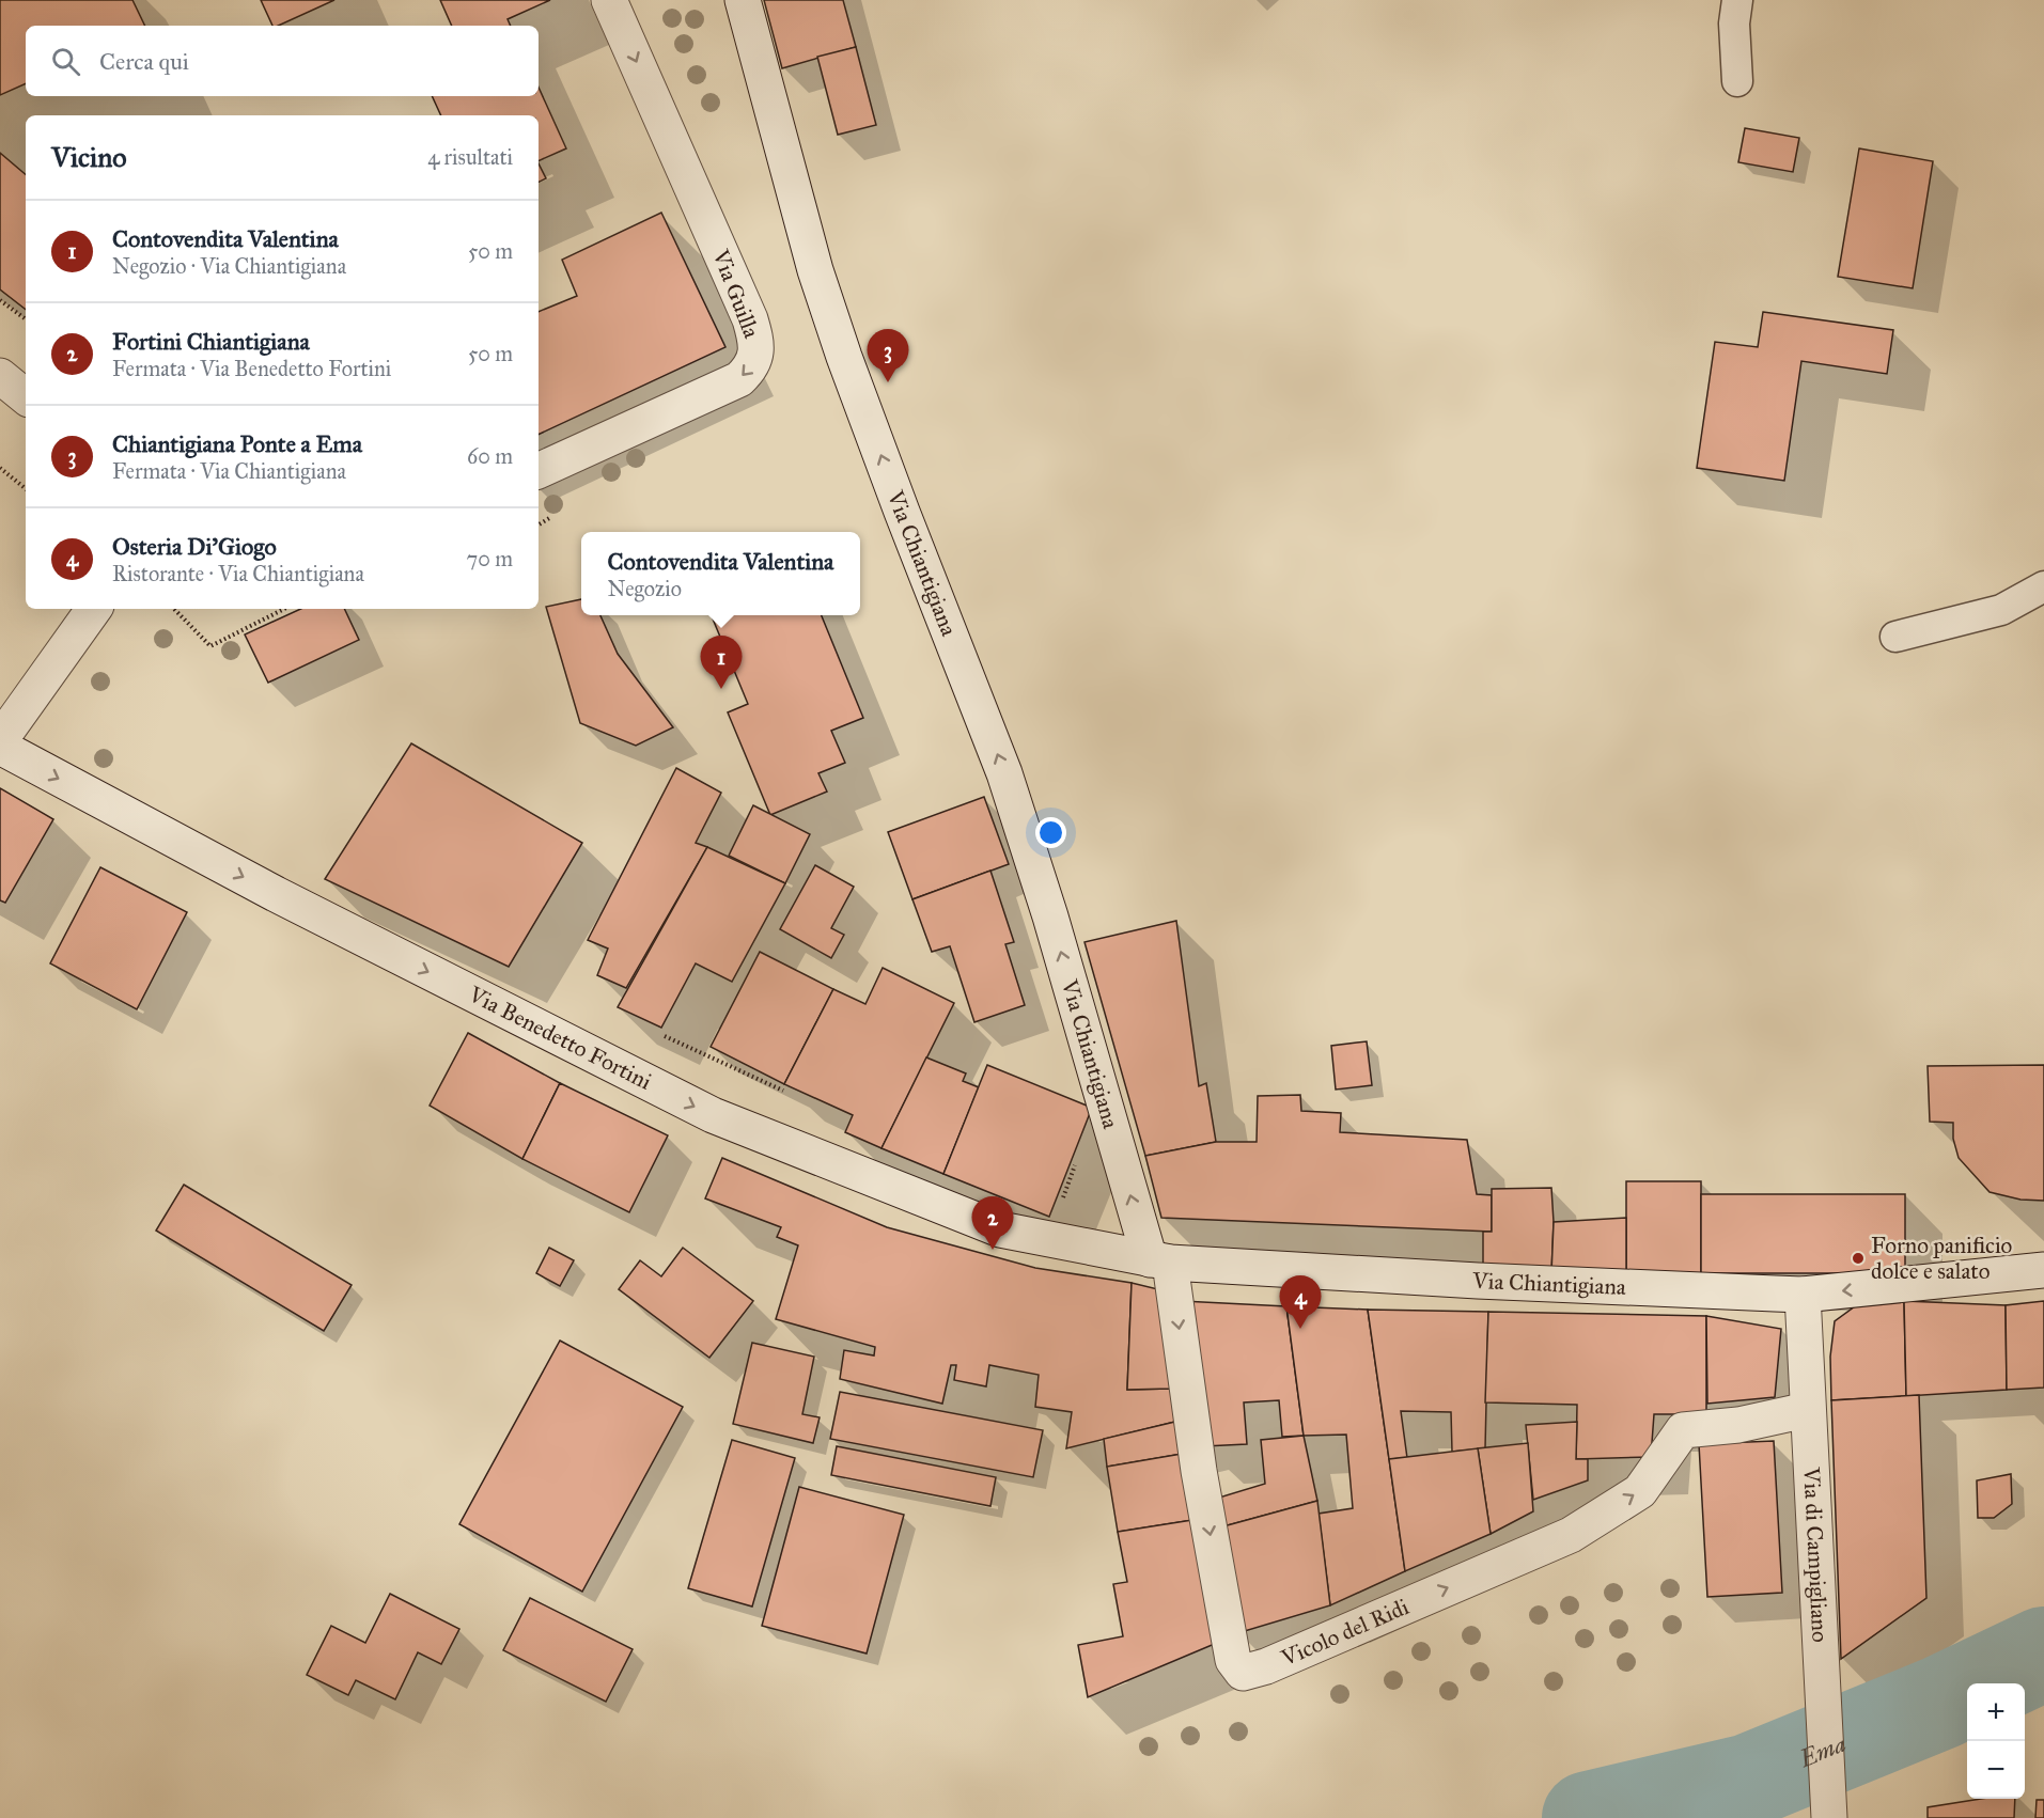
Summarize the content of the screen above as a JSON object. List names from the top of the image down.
{
  "streets": {
    "street": [
      "Via Guilla",
      "Via Chiantigiana",
      "Via Benedetto Fortini",
      "Via di Campigliano",
      "Vicolo del Ridi"
    ]
  },
  "crossings": [
    ["Via Chiantigiana", "Via Benedetto Fortini"],
    ["Via Chiantigiana", "Via di Campigliano"],
    ["Via Chiantigiana", "Vicolo del Ridi"],
    ["Via Benedetto Fortini", "Vicolo del Ridi"],
    ["Via di Campigliano", "Vicolo del Ridi"]
  ],
  "one_way": ["Via Chiantigiana", "Via Benedetto Fortini"],
  "water": ["Ema"],
  "places": ["Forno panificio dolce e salato"],
  "page": {
    "search": "Cerca qui",
    "heading": ["Vicino", "4 risultati"],
    "list": [
      {
        "mark": "1",
        "name": "Contovendita Valentina",
        "note": "Negozio · Via Chiantigiana",
        "value": "50 m"
      },
      {
        "mark": "2",
        "name": "Fortini Chiantigiana",
        "note": "Fermata · Via Benedetto Fortini",
        "value": "50 m"
      },
      {
        "mark": "3",
        "name": "Chiantigiana Ponte a Ema",
        "note": "Fermata · Via Chiantigiana",
        "value": "60 m"
      },
      {
        "mark": "4",
        "name": "Osteria Di'Giogo",
        "note": "Ristorante · Via Chiantigiana",
        "value": "70 m"
      }
    ],
    "pins": [
      "3",
      "1",
      "2",
      "4"
    ],
    "popup": ["Contovendita Valentina", "Negozio"],
    "map_buttons": ["+", "−"]
  }
}
